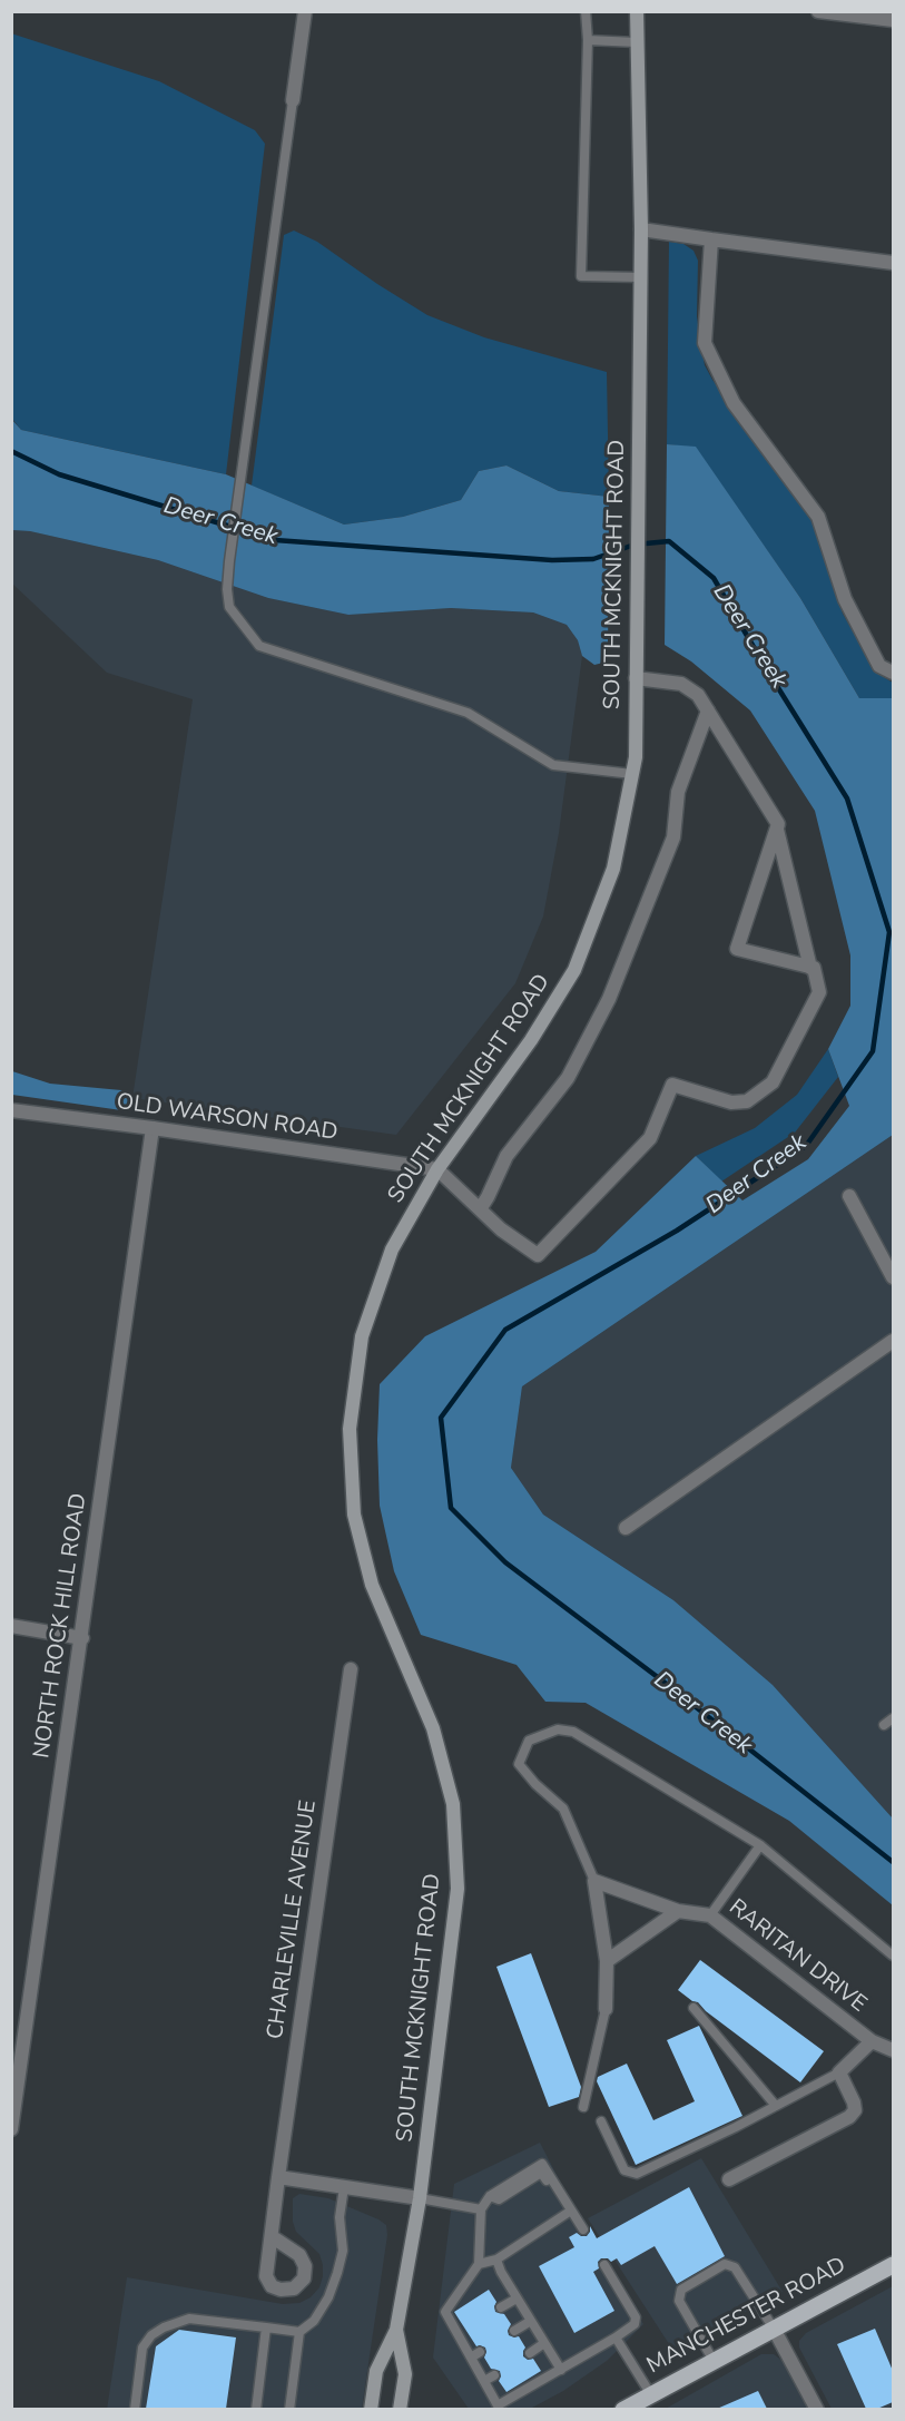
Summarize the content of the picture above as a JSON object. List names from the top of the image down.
{
  "streets": {
    "main road": ["SOUTH MCKNIGHT ROAD", "MANCHESTER ROAD"],
    "street": [
      "OLD WARSON ROAD",
      "NORTH ROCK HILL ROAD",
      "CHARLEVILLE AVENUE",
      "RARITAN DRIVE"
    ]
  },
  "crossings": [
    ["SOUTH MCKNIGHT ROAD", "OLD WARSON ROAD"],
    ["OLD WARSON ROAD", "NORTH ROCK HILL ROAD"]
  ],
  "water": ["Deer Creek"]
}
